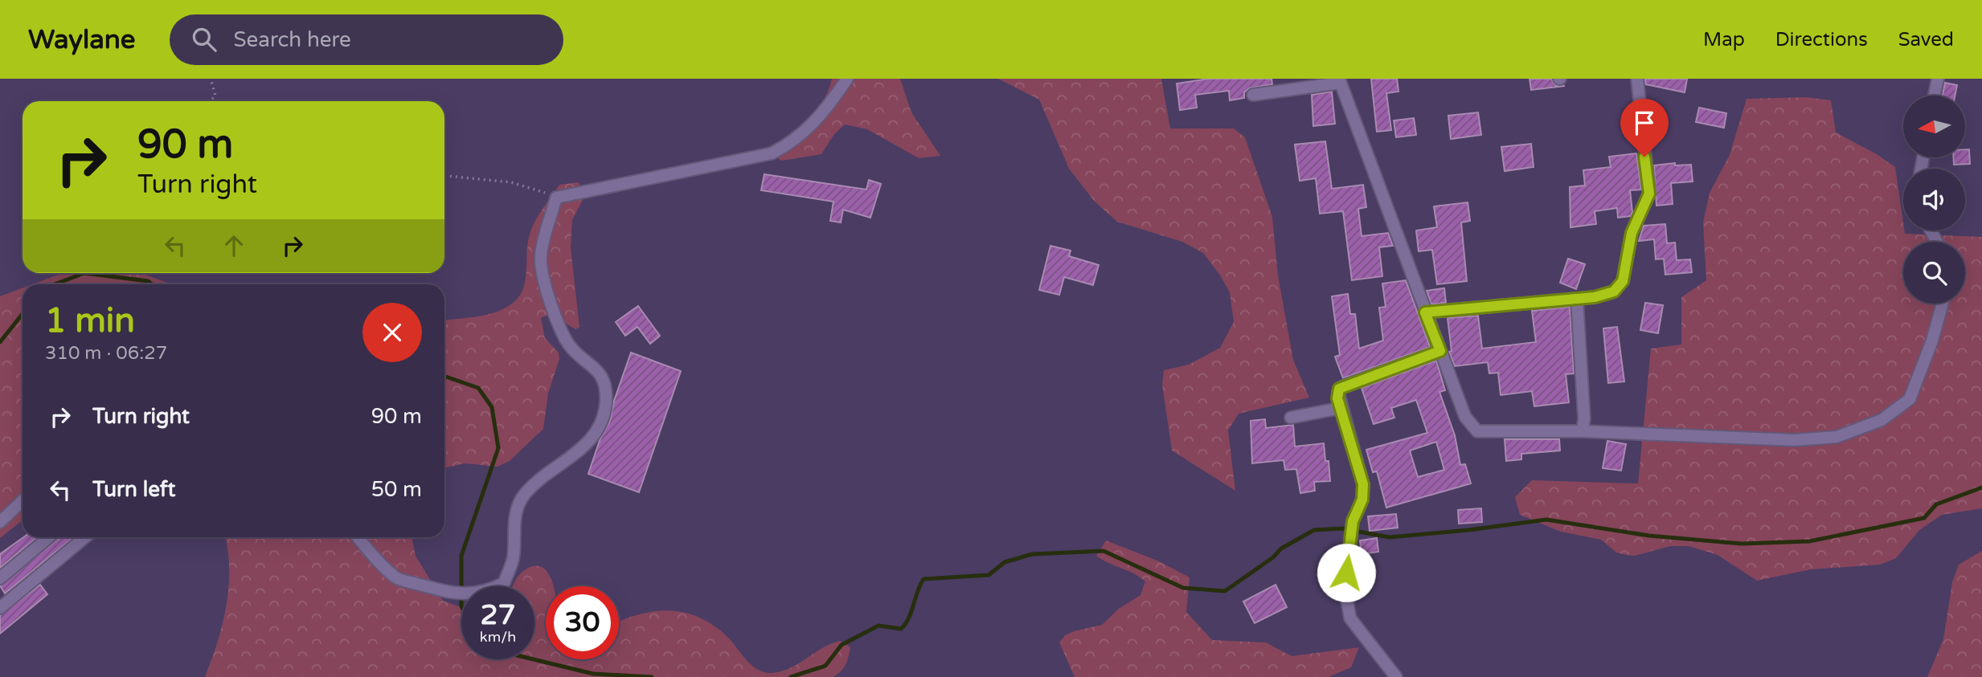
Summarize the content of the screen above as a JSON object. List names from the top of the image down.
{
  "north": "left",
  "page": {
    "header": "Waylane",
    "search": "Search here",
    "nav": ["Map", "Directions", "Saved"],
    "turn": ["90 m", "Turn right"],
    "heading": ["1 min", "310 m · 06:27"],
    "list": [
      {
        "name": "Turn right",
        "value": "90 m"
      },
      {
        "name": "Turn left",
        "value": "50 m"
      }
    ],
    "speed": "27 km/h",
    "limit": "30"
  }
}
